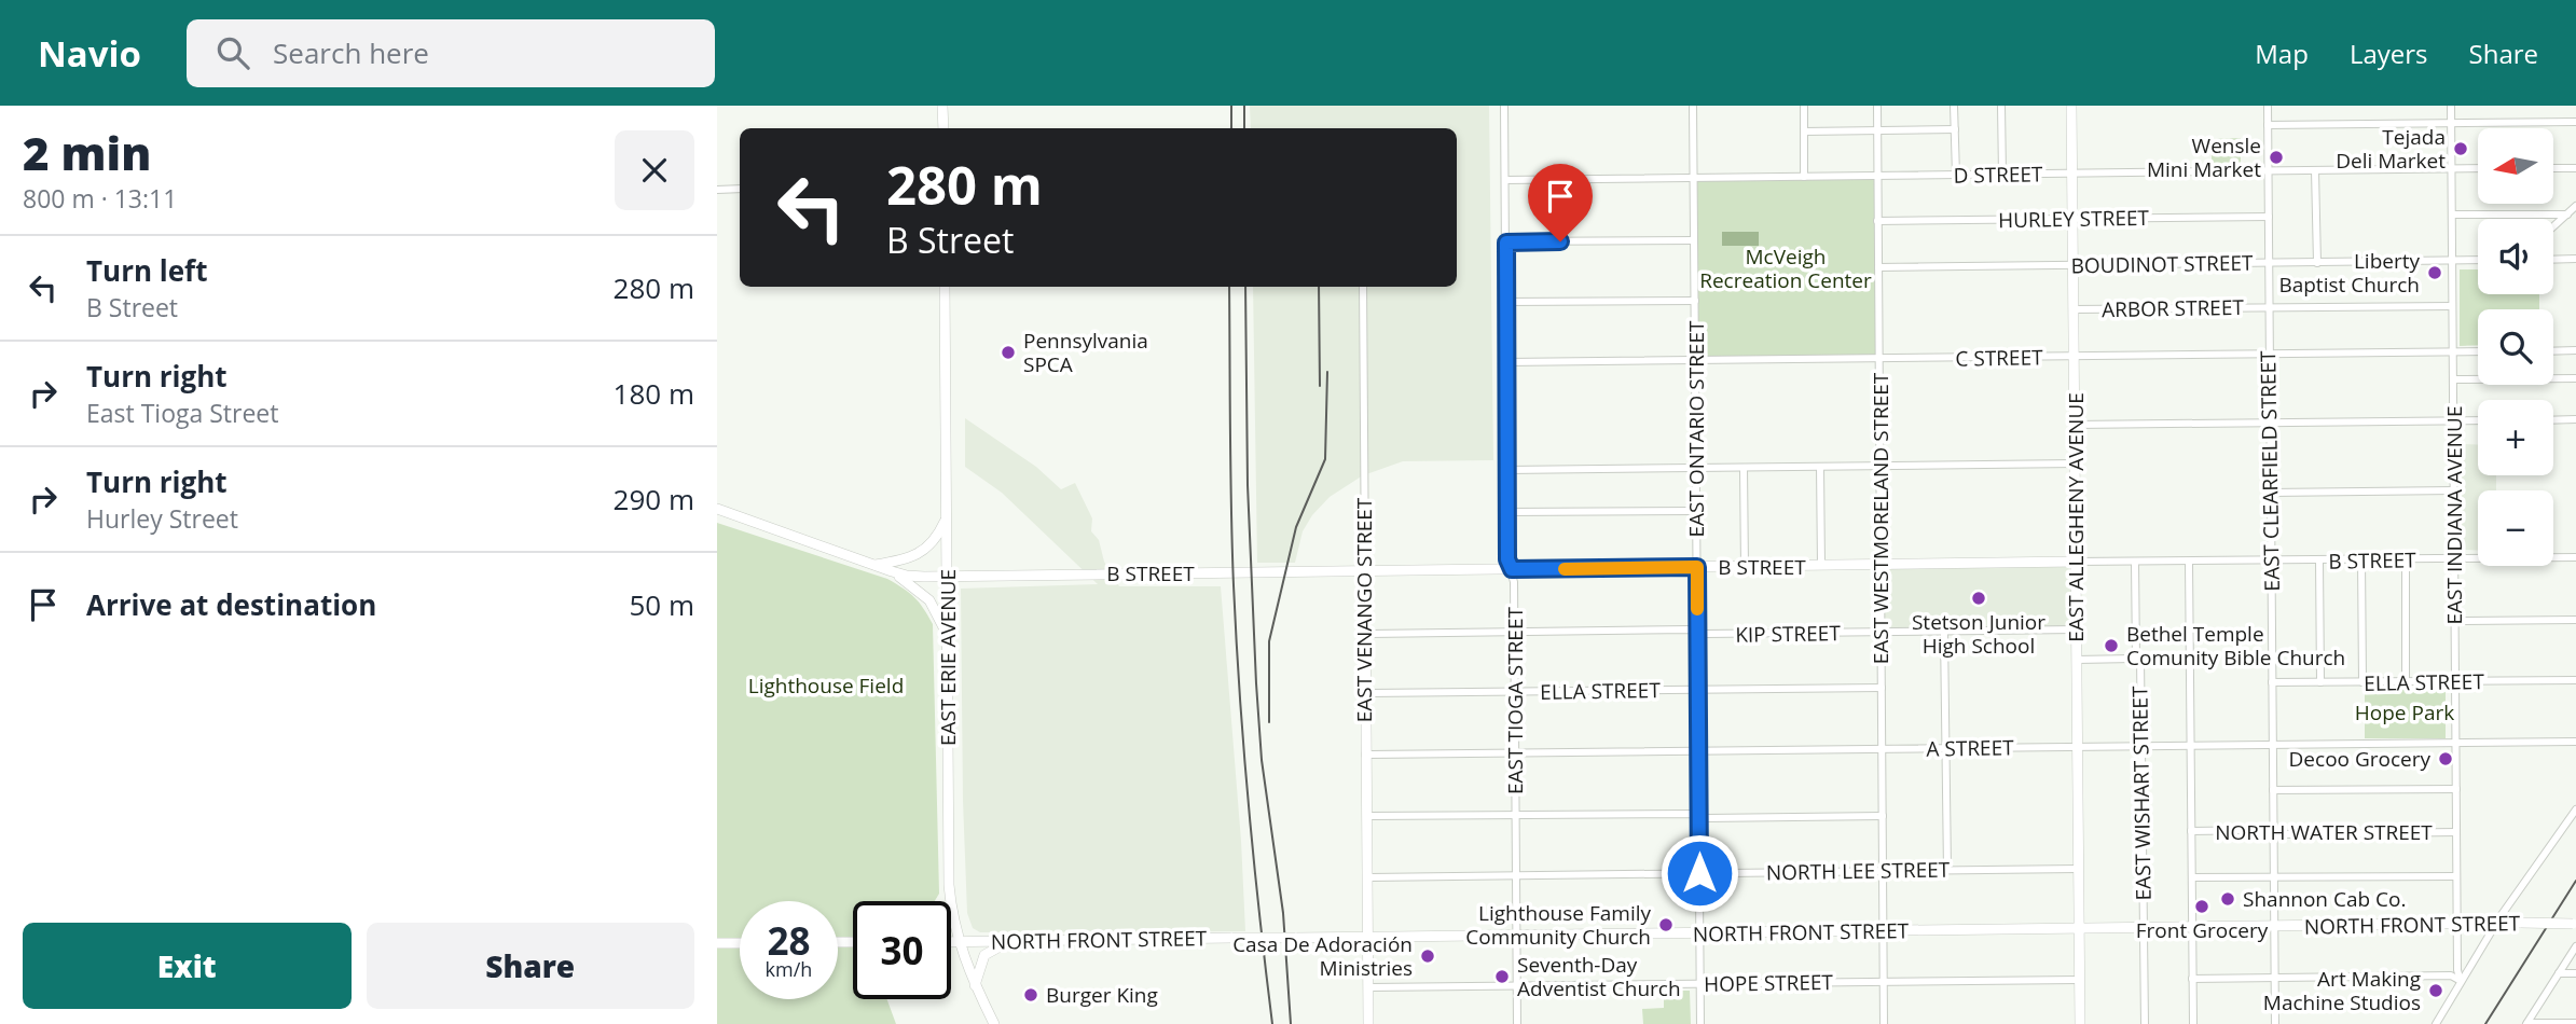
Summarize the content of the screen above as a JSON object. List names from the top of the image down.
{
  "streets": {
    "main road": [
      "EAST ALLEGHENY AVENUE",
      "B STREET",
      "EAST VENANGO STREET",
      "EAST ERIE AVENUE",
      "NORTH FRONT STREET"
    ],
    "street": [
      "D STREET",
      "HURLEY STREET",
      "BOUDINOT STREET",
      "ARBOR STREET",
      "C STREET",
      "EAST ONTARIO STREET",
      "EAST CLEARFIELD STREET",
      "EAST INDIANA AVENUE",
      "EAST WESTMORELAND STREET",
      "KIP STREET",
      "ELLA STREET",
      "EAST TIOGA STREET",
      "A STREET",
      "EAST WISHART STREET",
      "NORTH WATER STREET",
      "NORTH LEE STREET",
      "HOPE STREET"
    ]
  },
  "crossings": [
    ["D STREET", "EAST ONTARIO STREET"],
    ["D STREET", "EAST CLEARFIELD STREET"],
    ["D STREET", "EAST INDIANA AVENUE"],
    ["D STREET", "EAST ALLEGHENY AVENUE"],
    ["D STREET", "EAST WESTMORELAND STREET"],
    ["D STREET", "EAST TIOGA STREET"],
    ["HURLEY STREET", "EAST CLEARFIELD STREET"],
    ["HURLEY STREET", "EAST ALLEGHENY AVENUE"],
    ["HURLEY STREET", "EAST WESTMORELAND STREET"],
    ["BOUDINOT STREET", "EAST CLEARFIELD STREET"],
    ["BOUDINOT STREET", "EAST INDIANA AVENUE"],
    ["BOUDINOT STREET", "EAST ALLEGHENY AVENUE"],
    ["BOUDINOT STREET", "EAST WESTMORELAND STREET"],
    ["ARBOR STREET", "EAST CLEARFIELD STREET"],
    ["ARBOR STREET", "EAST INDIANA AVENUE"],
    ["ARBOR STREET", "EAST ALLEGHENY AVENUE"],
    ["C STREET", "EAST ONTARIO STREET"],
    ["C STREET", "EAST CLEARFIELD STREET"],
    ["C STREET", "EAST INDIANA AVENUE"],
    ["C STREET", "EAST ALLEGHENY AVENUE"],
    ["C STREET", "EAST WESTMORELAND STREET"],
    ["C STREET", "EAST TIOGA STREET"],
    ["EAST ONTARIO STREET", "B STREET"],
    ["EAST ONTARIO STREET", "KIP STREET"],
    ["EAST ONTARIO STREET", "ELLA STREET"],
    ["EAST ONTARIO STREET", "A STREET"],
    ["EAST ONTARIO STREET", "NORTH LEE STREET"],
    ["EAST ONTARIO STREET", "NORTH FRONT STREET"],
    ["EAST ONTARIO STREET", "HOPE STREET"],
    ["EAST CLEARFIELD STREET", "B STREET"],
    ["EAST CLEARFIELD STREET", "ELLA STREET"],
    ["EAST CLEARFIELD STREET", "A STREET"],
    ["EAST CLEARFIELD STREET", "NORTH WATER STREET"],
    ["EAST CLEARFIELD STREET", "NORTH FRONT STREET"],
    ["EAST INDIANA AVENUE", "B STREET"],
    ["EAST INDIANA AVENUE", "ELLA STREET"],
    ["EAST INDIANA AVENUE", "A STREET"],
    ["EAST INDIANA AVENUE", "NORTH WATER STREET"],
    ["EAST INDIANA AVENUE", "NORTH FRONT STREET"],
    ["EAST ALLEGHENY AVENUE", "B STREET"],
    ["EAST ALLEGHENY AVENUE", "KIP STREET"],
    ["EAST ALLEGHENY AVENUE", "A STREET"],
    ["EAST ALLEGHENY AVENUE", "NORTH LEE STREET"],
    ["EAST ALLEGHENY AVENUE", "NORTH FRONT STREET"],
    ["EAST ALLEGHENY AVENUE", "HOPE STREET"],
    ["EAST WESTMORELAND STREET", "B STREET"],
    ["EAST WESTMORELAND STREET", "KIP STREET"],
    ["EAST WESTMORELAND STREET", "ELLA STREET"],
    ["EAST WESTMORELAND STREET", "A STREET"],
    ["EAST WESTMORELAND STREET", "NORTH LEE STREET"],
    ["EAST WESTMORELAND STREET", "NORTH FRONT STREET"],
    ["EAST WESTMORELAND STREET", "HOPE STREET"],
    ["B STREET", "EAST VENANGO STREET"],
    ["B STREET", "EAST ERIE AVENUE"],
    ["B STREET", "EAST TIOGA STREET"],
    ["B STREET", "EAST WISHART STREET"],
    ["EAST VENANGO STREET", "KIP STREET"],
    ["EAST VENANGO STREET", "ELLA STREET"],
    ["EAST VENANGO STREET", "A STREET"],
    ["EAST VENANGO STREET", "NORTH LEE STREET"],
    ["EAST VENANGO STREET", "NORTH FRONT STREET"],
    ["EAST VENANGO STREET", "HOPE STREET"],
    ["KIP STREET", "EAST TIOGA STREET"],
    ["EAST ERIE AVENUE", "NORTH FRONT STREET"],
    ["ELLA STREET", "EAST TIOGA STREET"],
    ["EAST TIOGA STREET", "A STREET"],
    ["EAST TIOGA STREET", "NORTH LEE STREET"],
    ["EAST TIOGA STREET", "NORTH FRONT STREET"],
    ["EAST TIOGA STREET", "HOPE STREET"],
    ["A STREET", "EAST WISHART STREET"],
    ["EAST WISHART STREET", "NORTH FRONT STREET"]
  ],
  "parks": ["McVeigh Recreation Center", "Lighthouse Field", "Hope Park"],
  "places": [
    "Tejada Deli Market",
    "Wensle Mini Market",
    "Liberty Baptist Church",
    "Pennsylvania SPCA",
    "Stetson Junior High School",
    "Bethel Temple Comunity Bible Church",
    "Decoo Grocery",
    "Shannon Cab Co.",
    "Front Grocery",
    "Lighthouse Family Community Church",
    "Casa De Adoración Ministries",
    "Seventh-Day Adventist Church",
    "Art Making Machine Studios",
    "Burger King"
  ],
  "north": "left",
  "page": {
    "header": "Navio",
    "search": "Search here",
    "nav": ["Map", "Layers", "Share"],
    "heading": ["2 min", "800 m · 13:11"],
    "map_buttons": ["+", "−"],
    "turn": ["280 m", "B Street"],
    "list": [
      {
        "name": "Turn left",
        "note": "B Street",
        "value": "280 m"
      },
      {
        "name": "Turn right",
        "note": "East Tioga Street",
        "value": "180 m"
      },
      {
        "name": "Turn right",
        "note": "Hurley Street",
        "value": "290 m"
      },
      {
        "name": "Arrive at destination",
        "value": "50 m"
      }
    ],
    "speed": "28 km/h",
    "limit": "30",
    "buttons": ["Exit", "Share"]
  }
}
